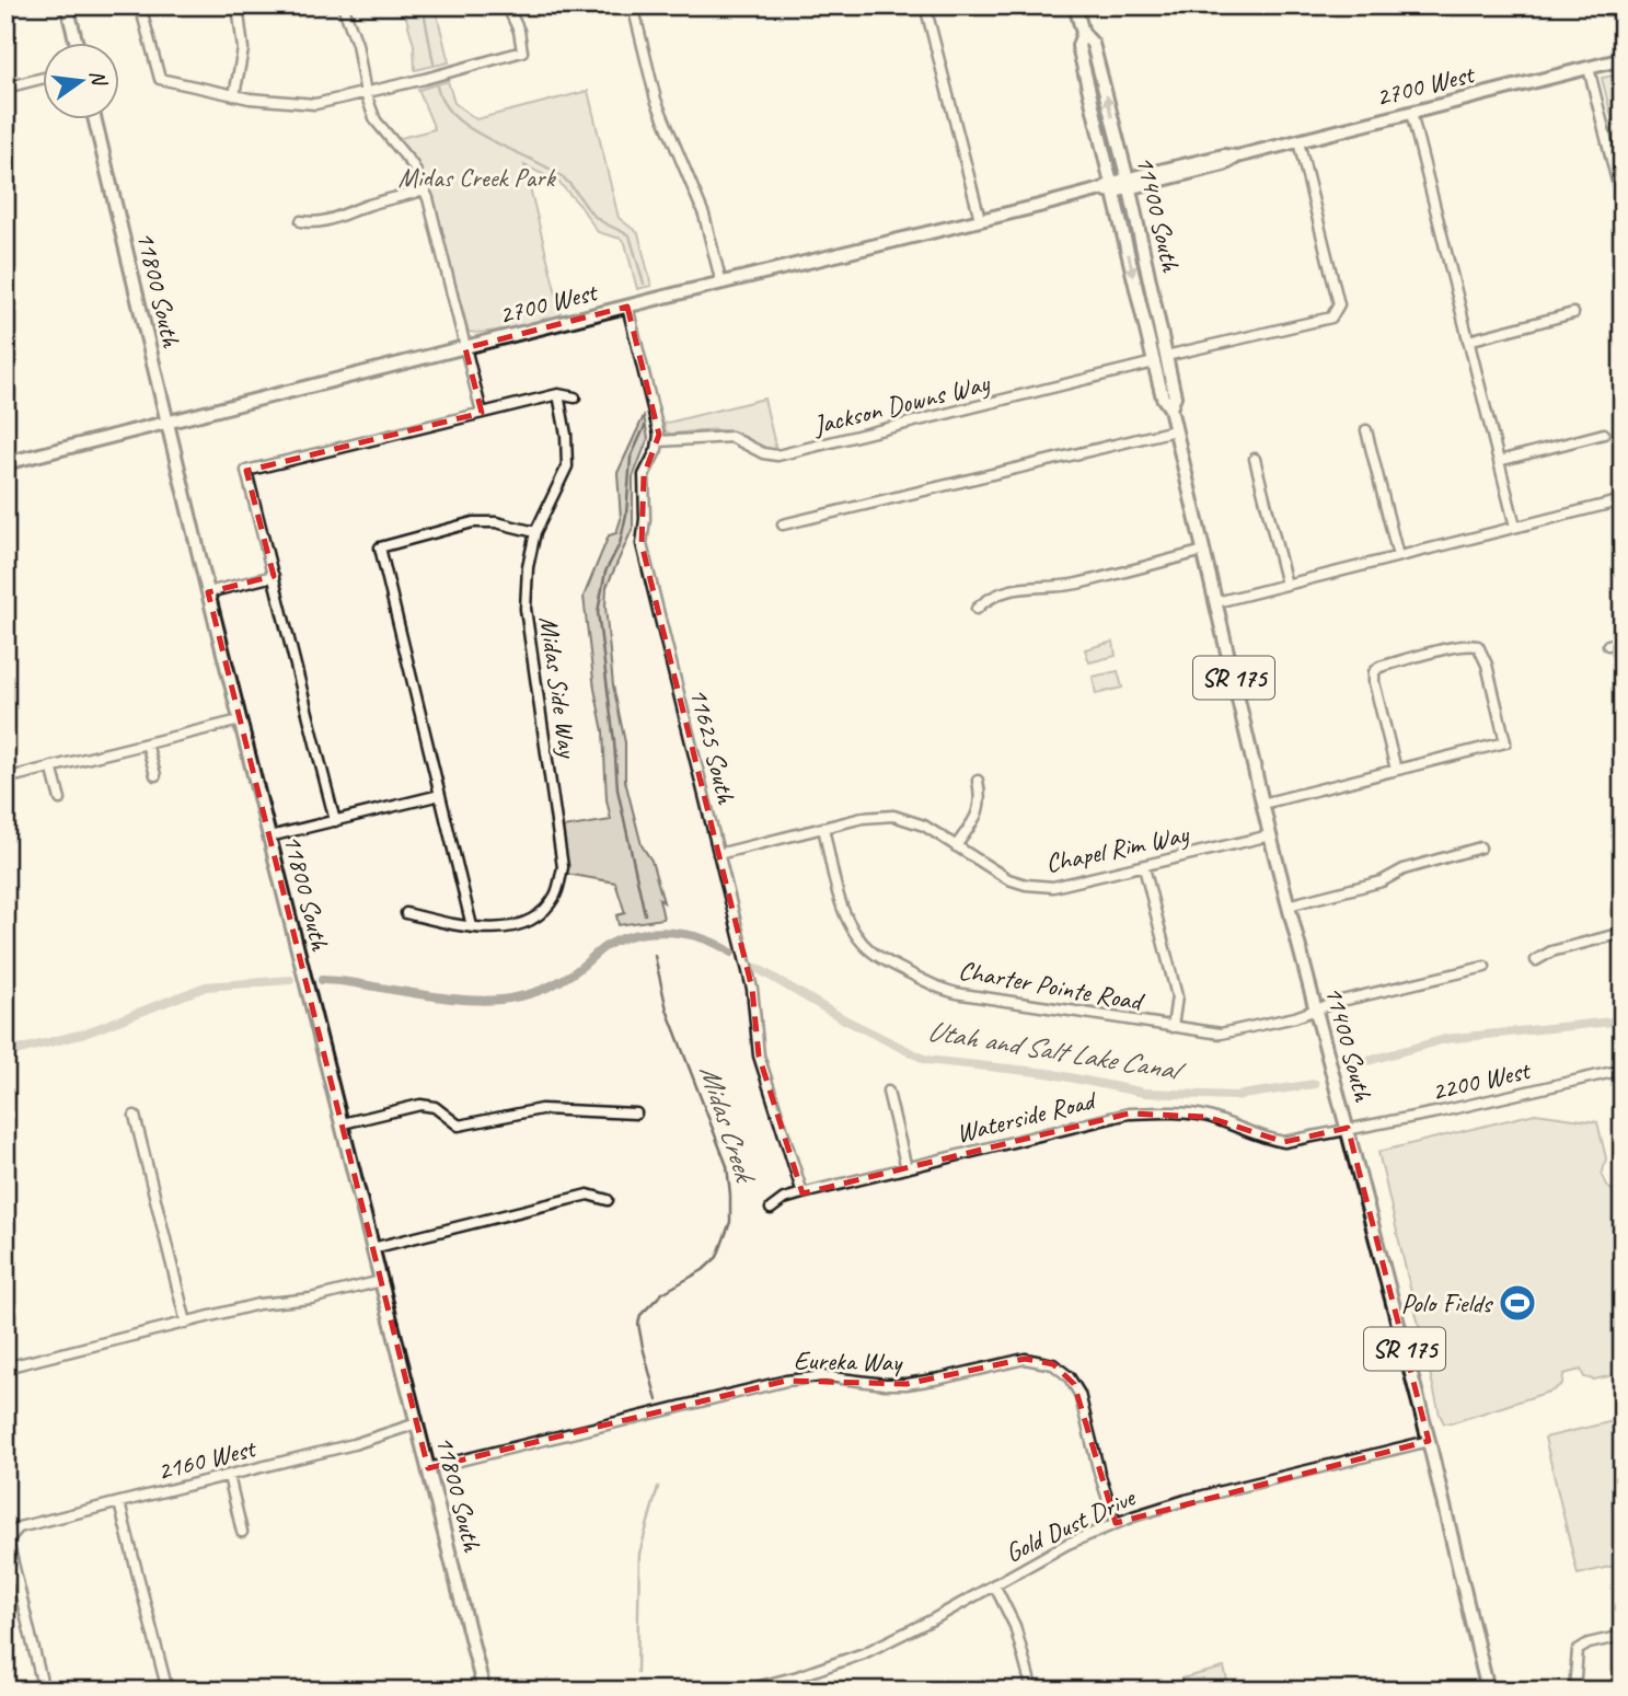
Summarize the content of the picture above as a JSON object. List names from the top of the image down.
{
  "streets": {
    "main road": [
      "2700 West",
      "11400 South",
      "11800 South",
      "SR 175"
    ],
    "street": [
      "Jackson Downs Way",
      "Midas Side Way",
      "11625 South",
      "Chapel Rim Way",
      "Charter Pointe Road",
      "2200 West",
      "Waterside Road",
      "Eureka Way",
      "2160 West",
      "Gold Dust Drive"
    ]
  },
  "crossings": [
    ["2700 West", "11400 South"],
    ["2700 West", "11800 South"],
    ["11400 South", "Jackson Downs Way"],
    ["11400 South", "Chapel Rim Way"],
    ["11400 South", "Charter Pointe Road"],
    ["11400 South", "2200 West"],
    ["11400 South", "Waterside Road"],
    ["11400 South", "Gold Dust Drive"],
    ["11800 South", "Eureka Way"],
    ["11800 South", "2160 West"],
    ["Jackson Downs Way", "11625 South"],
    ["11625 South", "Chapel Rim Way"],
    ["11625 South", "Waterside Road"],
    ["Chapel Rim Way", "Charter Pointe Road"],
    ["2200 West", "Waterside Road"],
    ["Eureka Way", "Gold Dust Drive"]
  ],
  "water": ["Utah and Salt Lake Canal", "Midas Creek"],
  "parks": ["Midas Creek Park"],
  "places": {
    "sports": ["Polo Fields"]
  },
  "north": "right"
}
